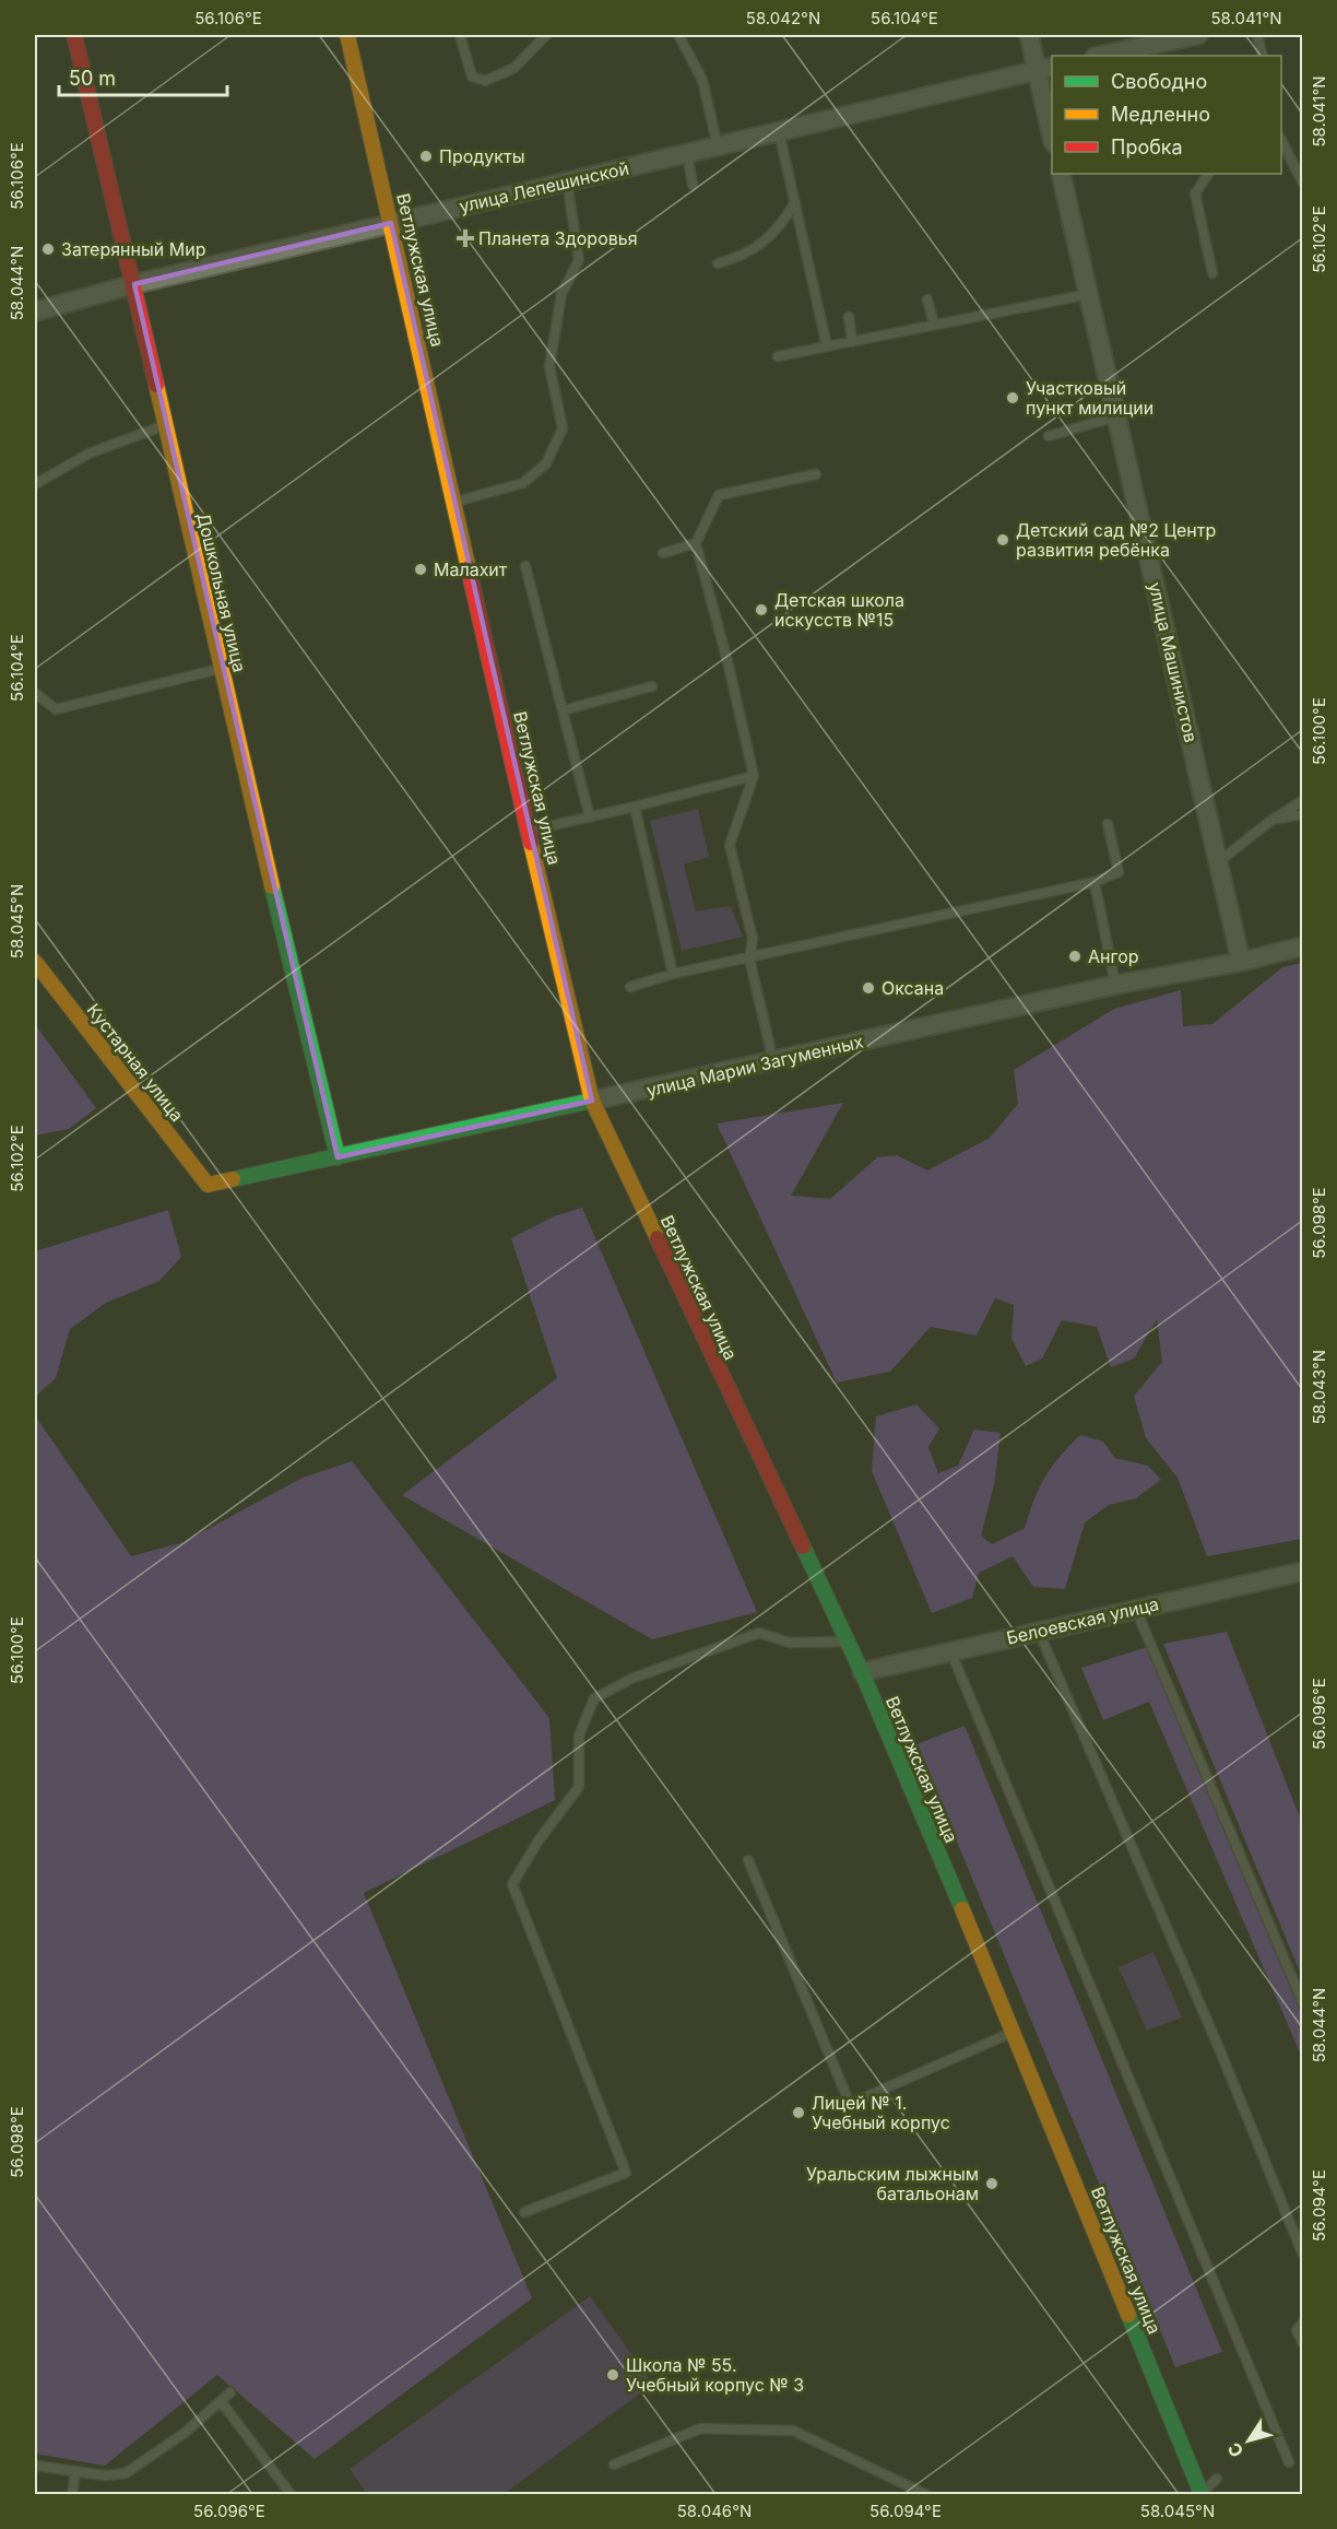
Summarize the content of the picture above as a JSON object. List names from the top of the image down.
{
  "streets": {
    "main road": [
      "Ветлужская улица",
      "Дошкольная улица",
      "Кустарная улица",
      "улица Марии Загуменных"
    ],
    "street": ["улица Лепешинской", "улица Машинистов", "Белоевская улица"]
  },
  "crossings": [
    ["улица Лепешинской", "Ветлужская улица"],
    ["улица Лепешинской", "Дошкольная улица"],
    ["Ветлужская улица", "улица Марии Загуменных"],
    ["Ветлужская улица", "Белоевская улица"],
    ["Дошкольная улица", "улица Марии Загуменных"],
    ["улица Машинистов", "улица Марии Загуменных"],
    ["Кустарная улица", "улица Марии Загуменных"]
  ],
  "places": {
    "other": [
      "Продукты",
      "Затерянный Мир",
      "Участковый пункт милиции",
      "Детский сад №2 Центр развития ребёнка",
      "Малахит",
      "Детская школа искусств №15",
      "Ангор",
      "Оксана",
      "Лицей № 1. Учебный корпус",
      "Уральским лыжным батальонам",
      "Школа № 55. Учебный корпус № 3"
    ],
    "health": ["Планета Здоровья"]
  },
  "legend": ["Свободно", "Медленно", "Пробка"],
  "scale_bar": "50 m",
  "north": "bottom left",
  "coordinates": [
    "56.106°E",
    "58.042°N",
    "56.104°E",
    "58.041°N",
    "56.102°E",
    "58.044°N",
    "56.100°E",
    "58.045°N",
    "56.098°E",
    "58.043°N",
    "56.096°E",
    "56.094°E",
    "58.046°N"
  ]
}
